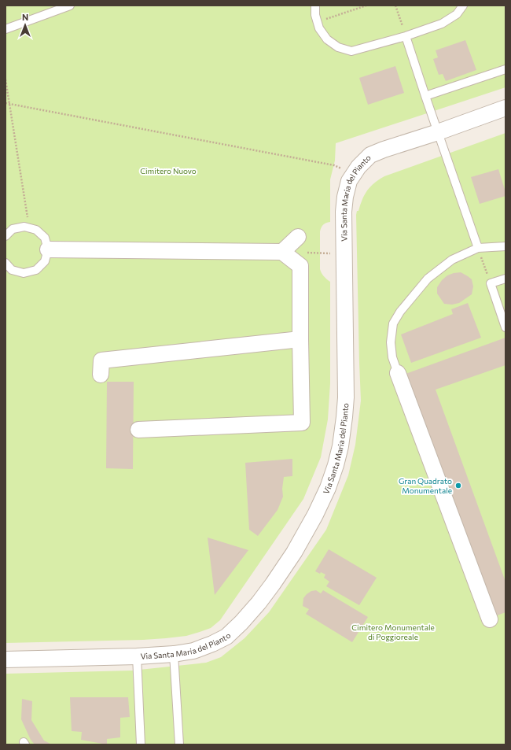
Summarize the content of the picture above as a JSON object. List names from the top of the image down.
{
  "streets": {
    "street": ["Via Santa Maria del Pianto"]
  },
  "parks": ["Cimitero Nuovo", "Cimitero Monumentale di Poggioreale"],
  "places": ["Gran Quadrato Monumentale"],
  "north": "top"
}
